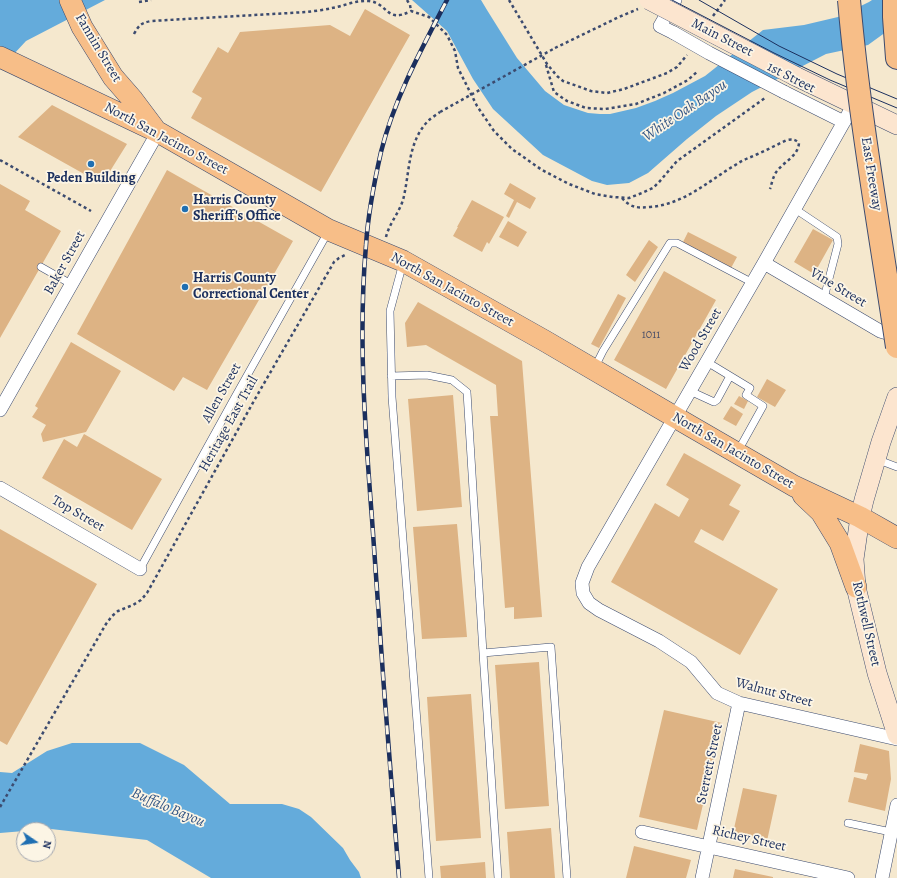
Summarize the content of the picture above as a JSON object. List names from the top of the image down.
{
  "streets": {
    "highway": ["East Freeway"],
    "main road": [
      "Main Street",
      "Fannin Street",
      "North San Jacinto Street",
      "Rothwell Street"
    ],
    "street": [
      "1st Street",
      "Baker Street",
      "Vine Street",
      "Wood Street",
      "Top Street",
      "Walnut Street",
      "Sterrett Street",
      "Richey Street"
    ],
    "lane": ["Allen Street"],
    "path": ["Heritage East Trail"]
  },
  "crossings": [
    ["Main Street", "Wood Street"],
    ["Fannin Street", "North San Jacinto Street"],
    ["Fannin Street", "Baker Street"],
    ["1st Street", "Wood Street"],
    ["North San Jacinto Street", "Baker Street"],
    ["North San Jacinto Street", "Wood Street"],
    ["North San Jacinto Street", "Allen Street"],
    ["Vine Street", "Wood Street"],
    ["Wood Street", "Walnut Street"],
    ["Allen Street", "Top Street"],
    ["Walnut Street", "Sterrett Street"],
    ["Sterrett Street", "Richey Street"]
  ],
  "water": ["White Oak Bayou", "Buffalo Bayou"],
  "places": ["Peden Building", "Harris County Sheriff's Office", "Harris County Correctional Center"],
  "house_numbers": ["1011"],
  "north": "right"
}
